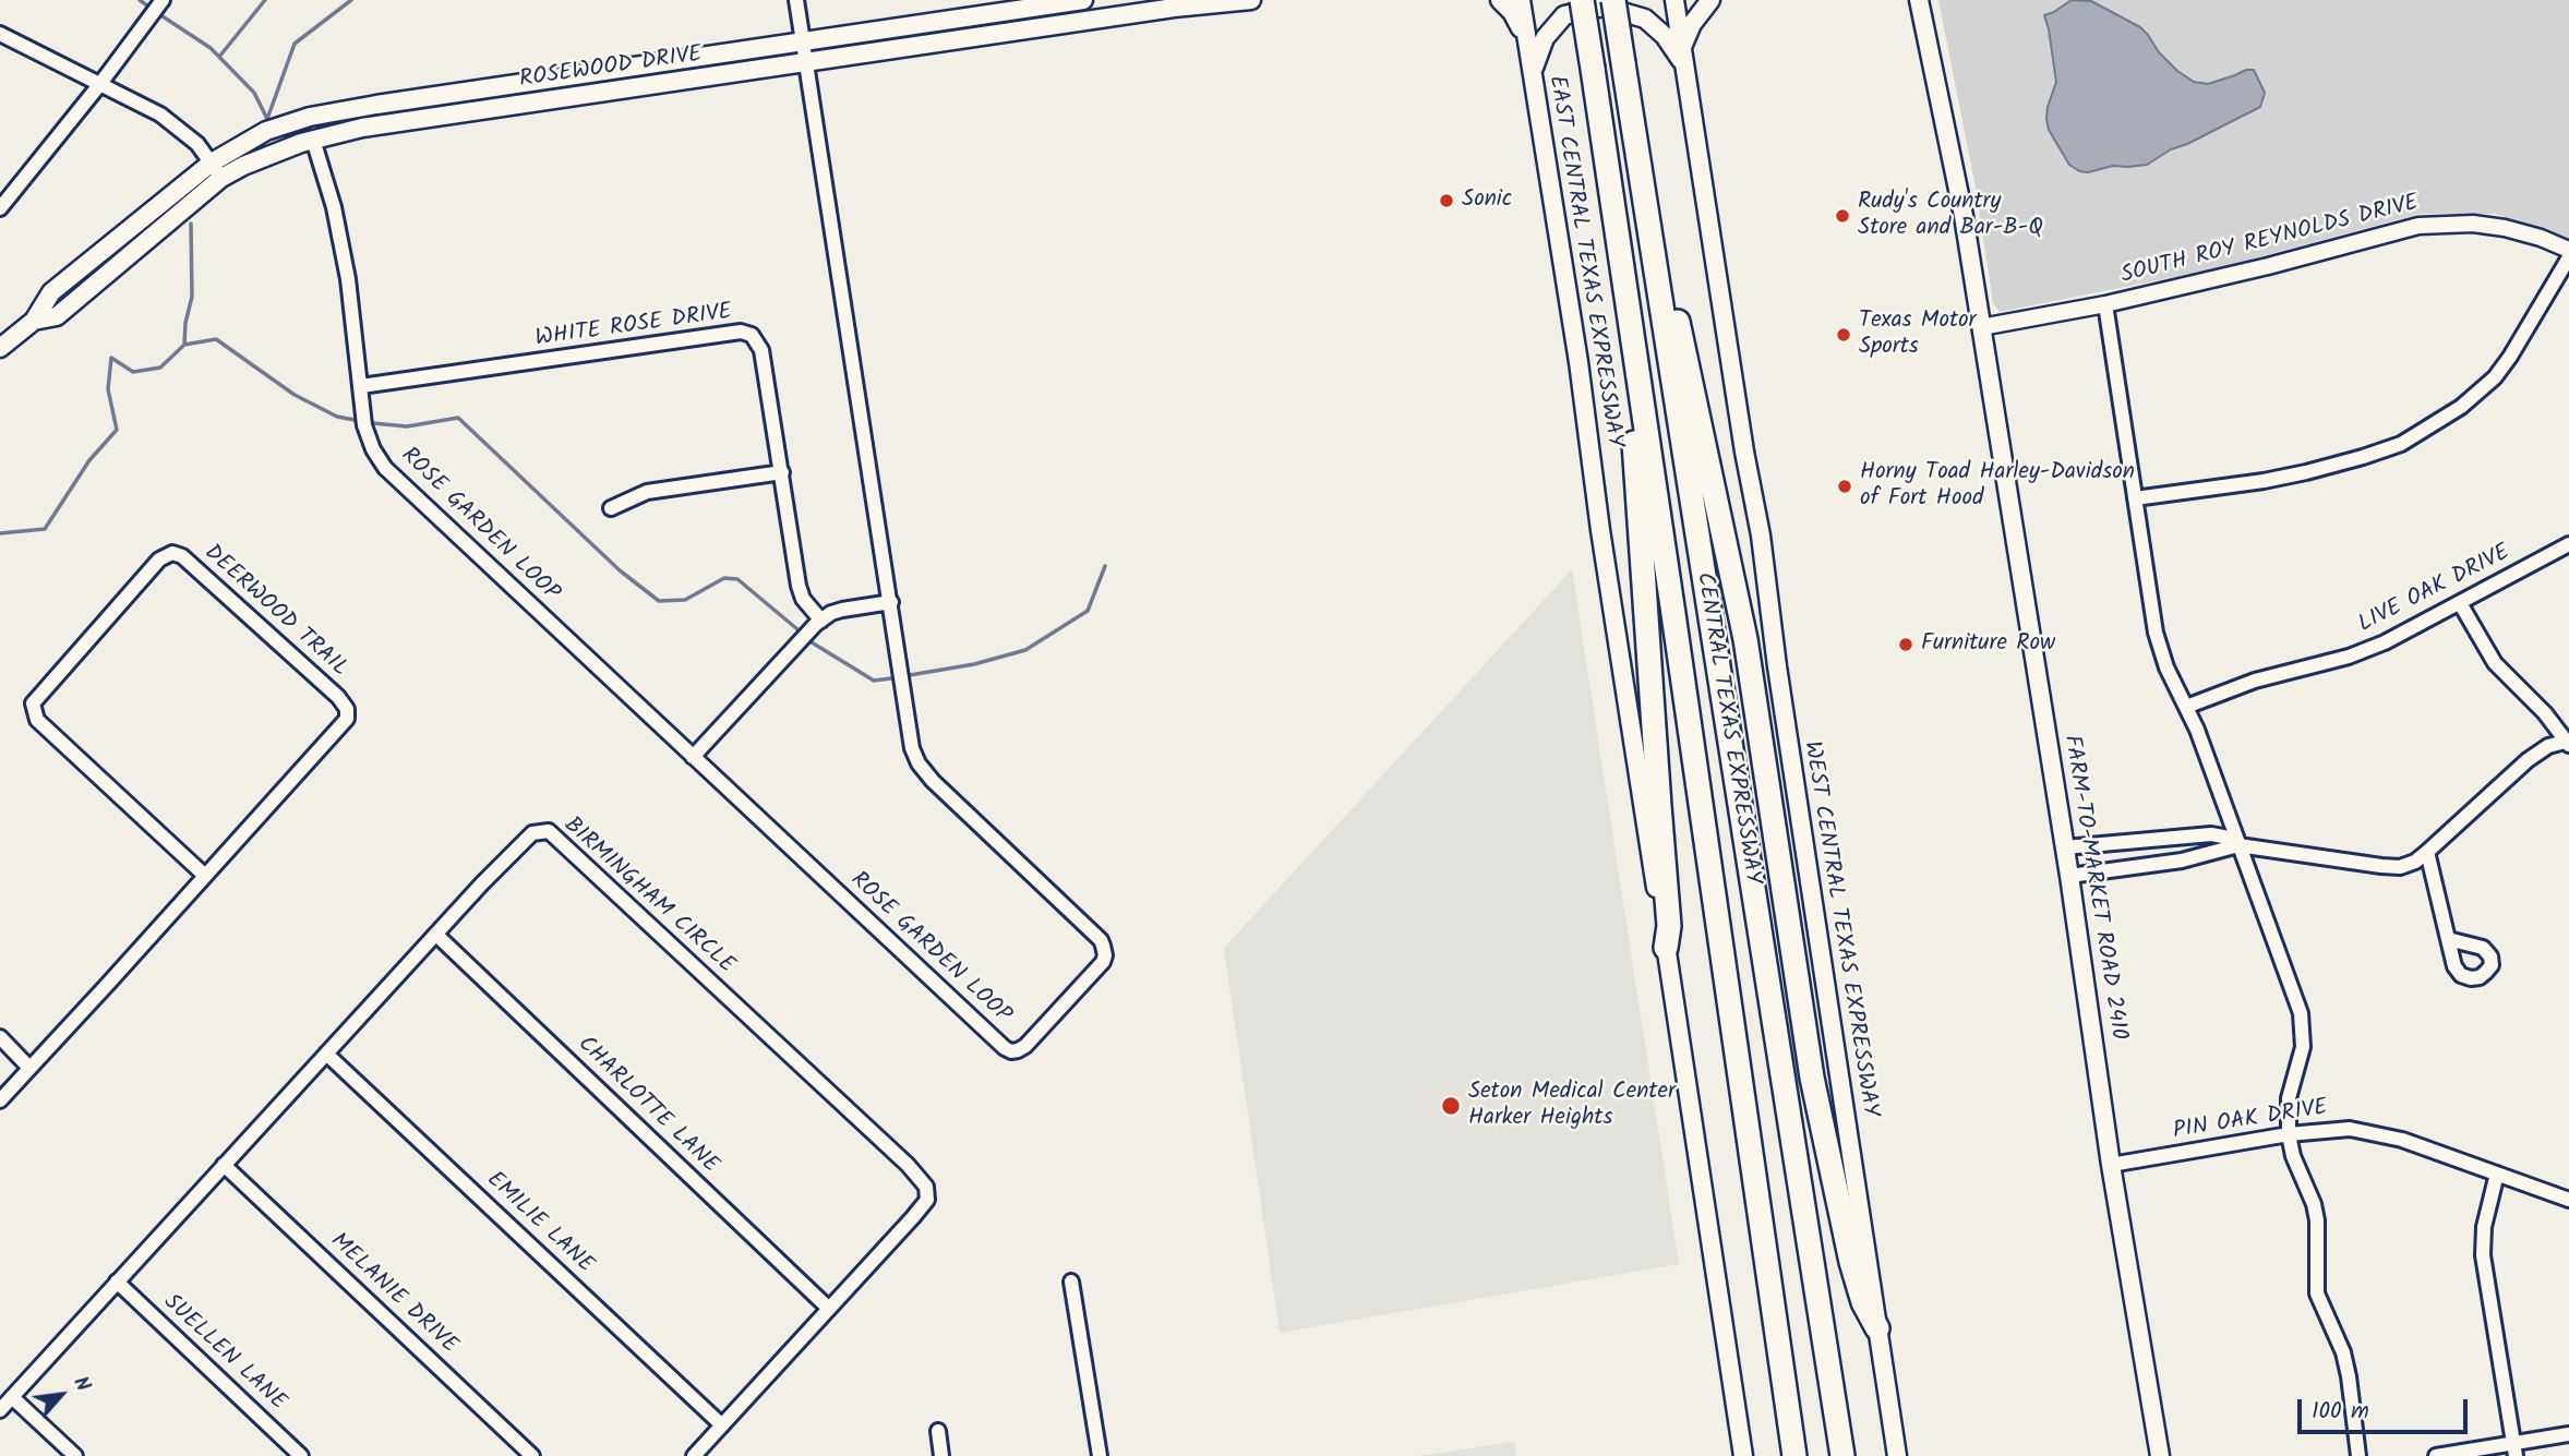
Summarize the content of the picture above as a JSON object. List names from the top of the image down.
{
  "streets": {
    "highway": ["CENTRAL TEXAS EXPRESSWAY"],
    "main road": [
      "ROSEWOOD DRIVE",
      "EAST CENTRAL TEXAS EXPRESSWAY",
      "FARM-TO-MARKET ROAD 2410",
      "WEST CENTRAL TEXAS EXPRESSWAY"
    ],
    "street": [
      "SOUTH ROY REYNOLDS DRIVE",
      "WHITE ROSE DRIVE",
      "ROSE GARDEN LOOP",
      "LIVE OAK DRIVE",
      "DEERWOOD TRAIL",
      "BIRMINGHAM CIRCLE",
      "CHARLOTTE LANE",
      "PIN OAK DRIVE",
      "EMILIE LANE",
      "MELANIE DRIVE",
      "SUELLEN LANE"
    ]
  },
  "crossings": [
    ["ROSEWOOD DRIVE", "ROSE GARDEN LOOP"],
    ["SOUTH ROY REYNOLDS DRIVE", "FARM-TO-MARKET ROAD 2410"],
    ["WHITE ROSE DRIVE", "ROSE GARDEN LOOP"],
    ["FARM-TO-MARKET ROAD 2410", "PIN OAK DRIVE"],
    ["BIRMINGHAM CIRCLE", "CHARLOTTE LANE"],
    ["BIRMINGHAM CIRCLE", "EMILIE LANE"],
    ["BIRMINGHAM CIRCLE", "MELANIE DRIVE"],
    ["BIRMINGHAM CIRCLE", "SUELLEN LANE"]
  ],
  "places": [
    "Sonic",
    "Rudy's Country Store and Bar-B-Q",
    "Texas Motor Sports",
    "Horny Toad Harley-Davidson of Fort Hood",
    "Furniture Row",
    "Seton Medical Center Harker Heights"
  ],
  "scale_bar": "100 m",
  "north": "top right"
}
